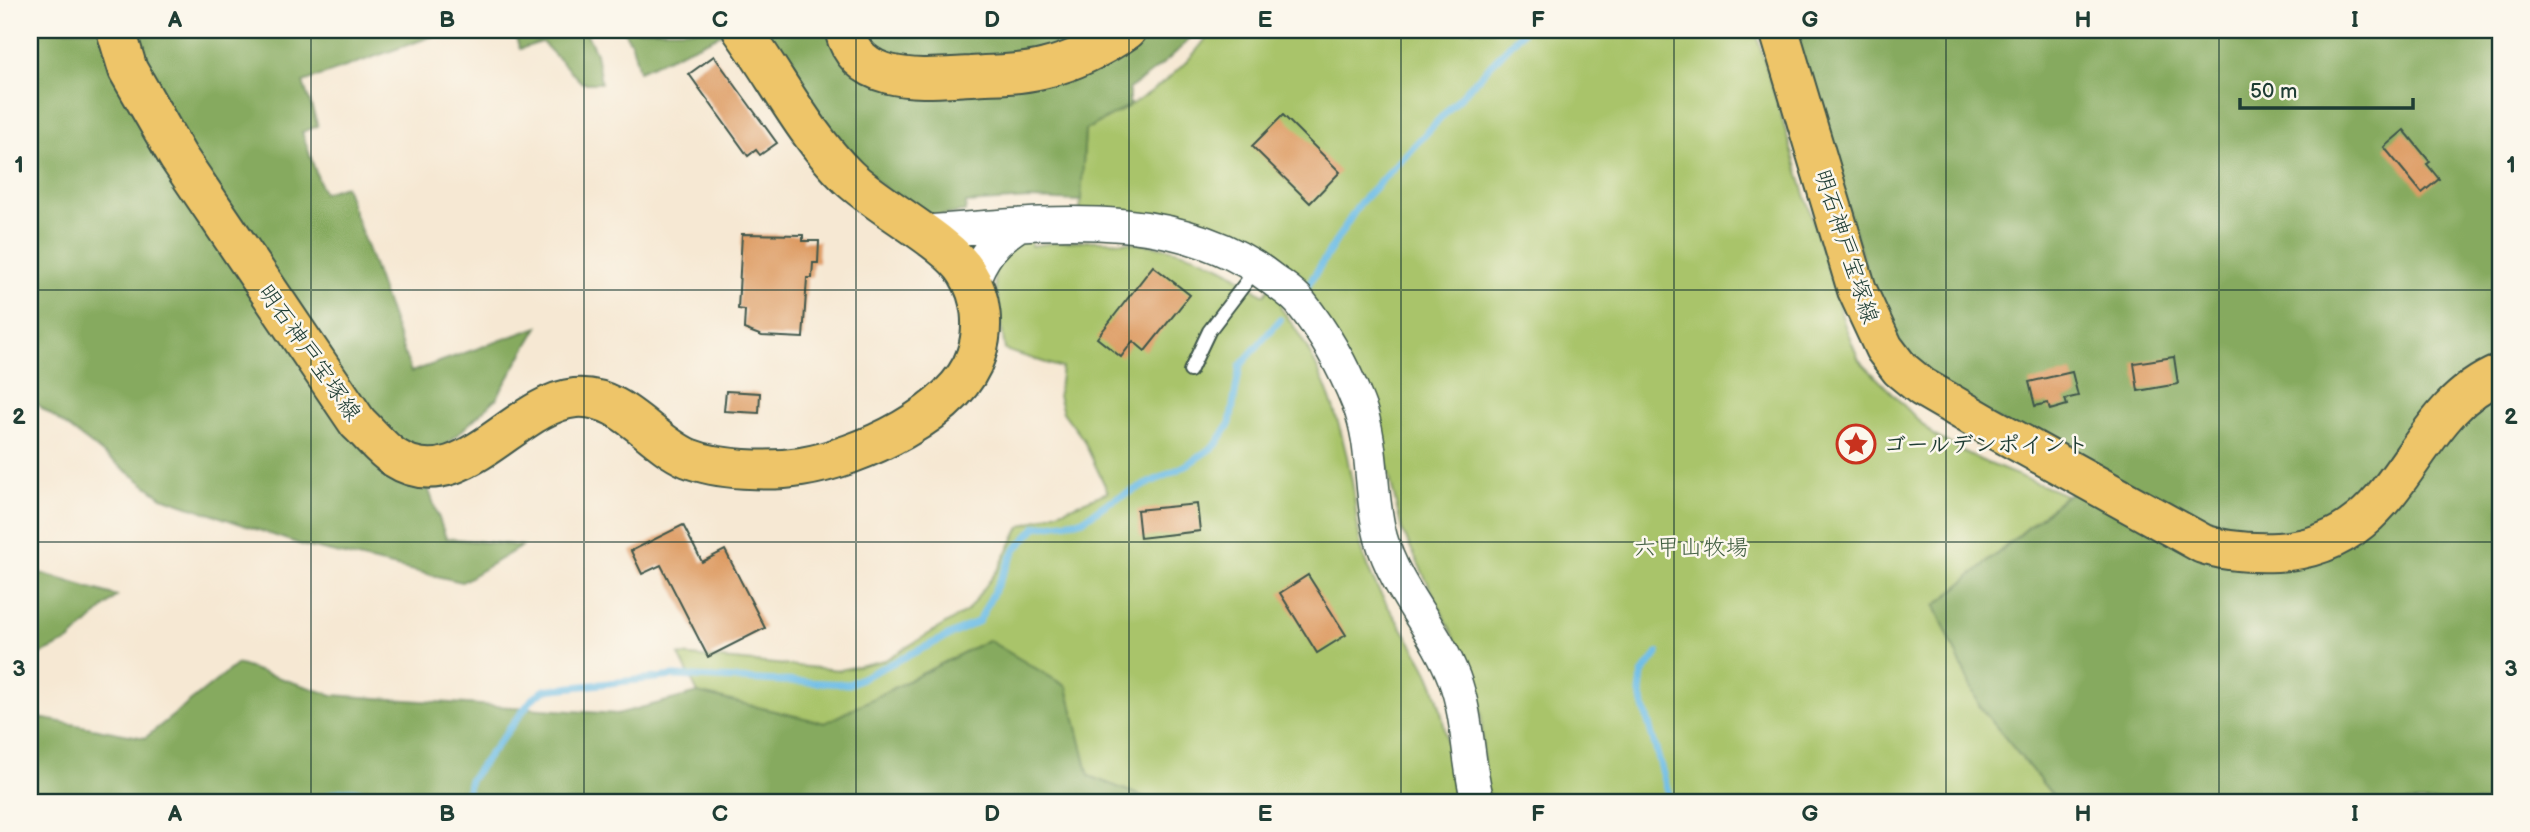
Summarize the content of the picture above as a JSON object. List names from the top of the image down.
{
  "streets": {
    "main road": ["明石神戸宝塚線"]
  },
  "parks": ["六甲山牧場"],
  "places": {
    "place": ["ゴールデンポイント"]
  },
  "scale_bar": "50 m",
  "grid": {
    "columns": [
      "A",
      "B",
      "C",
      "D",
      "E",
      "F",
      "G",
      "H",
      "I"
    ],
    "rows": ["1", "2", "3"]
  }
}
